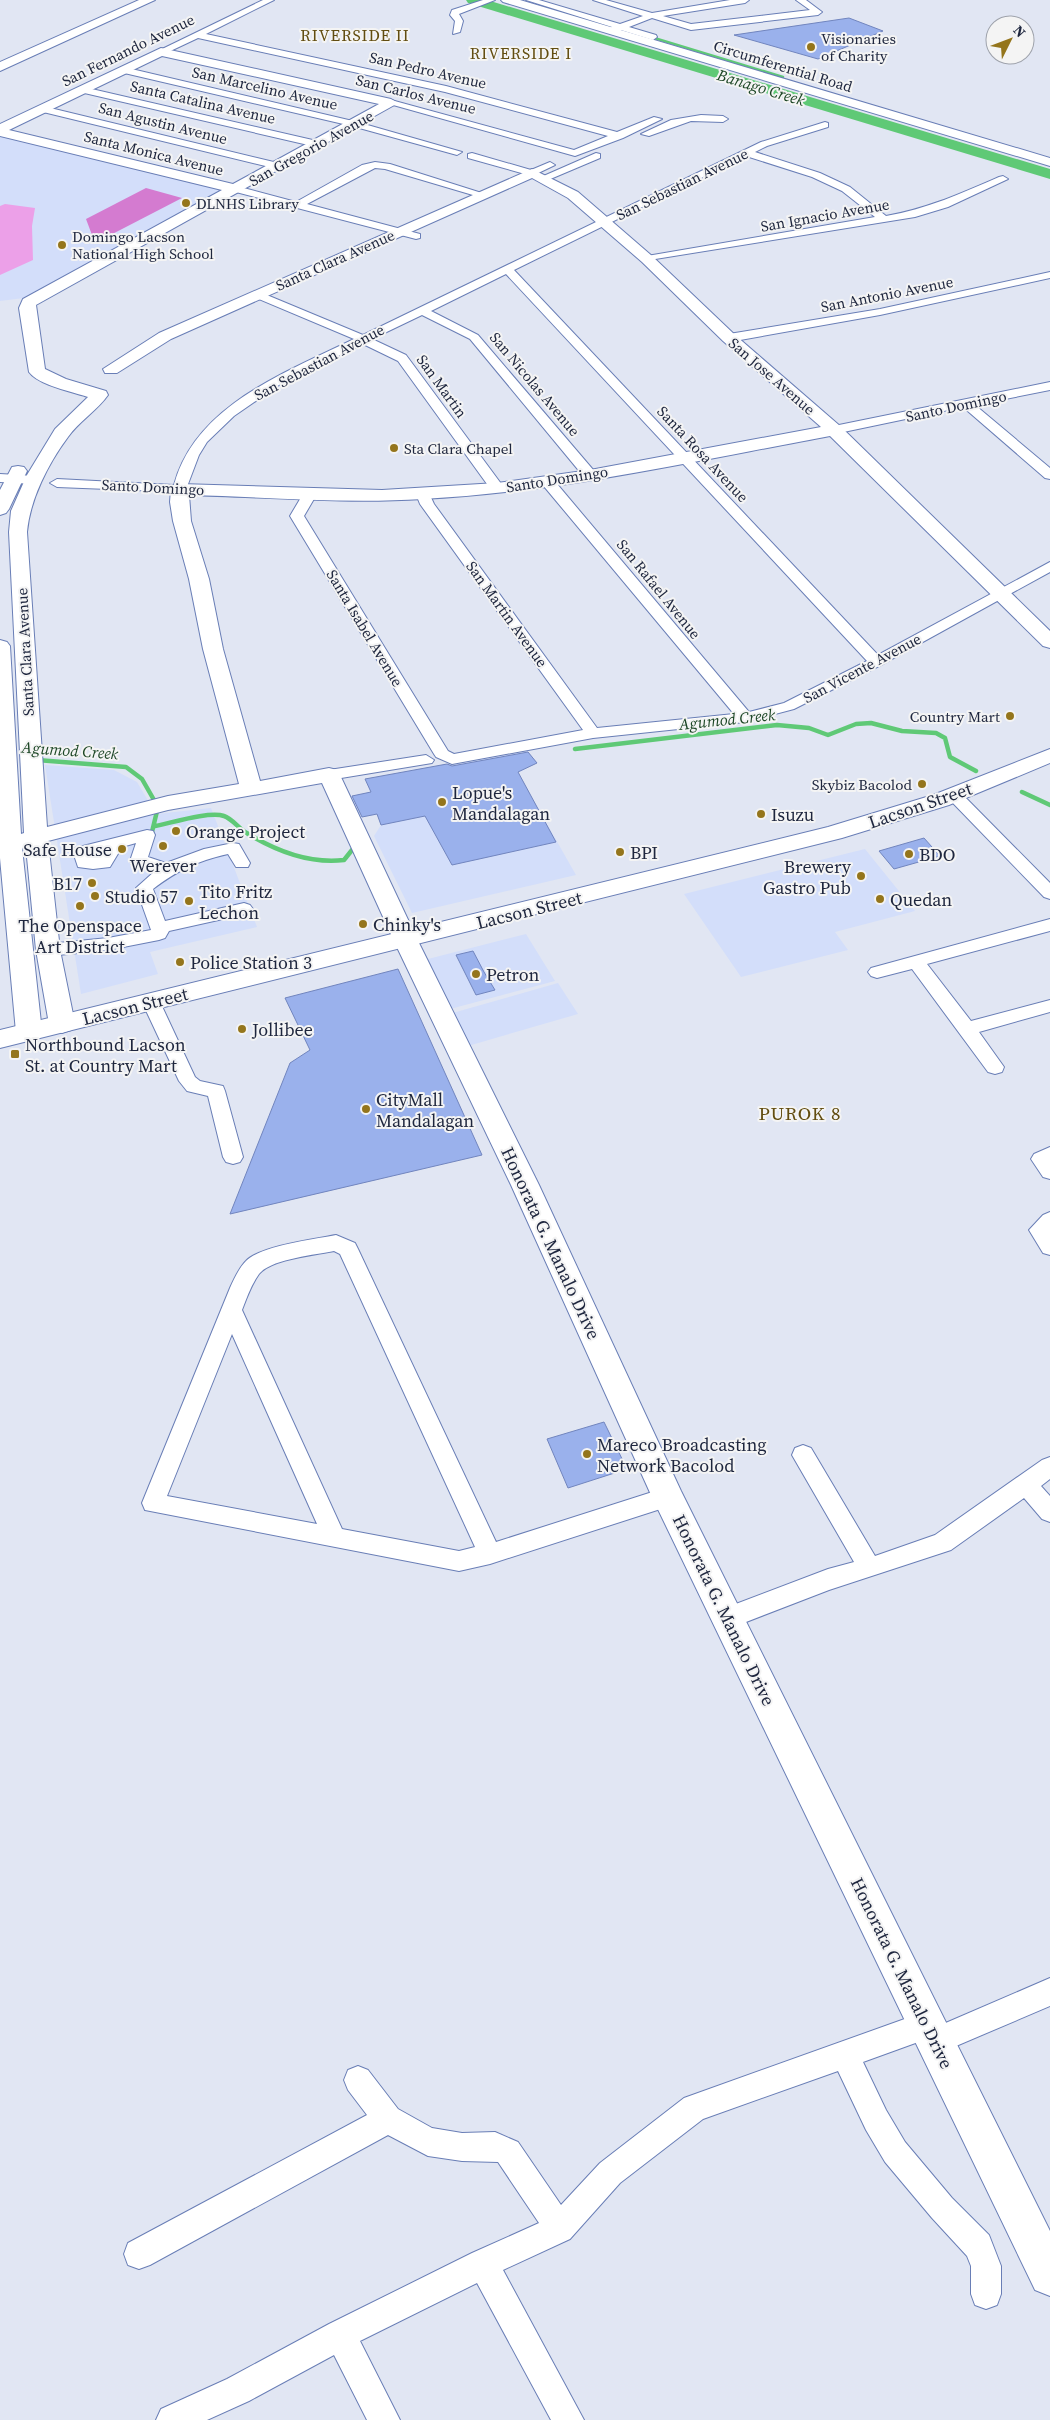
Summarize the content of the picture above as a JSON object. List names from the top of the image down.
{
  "streets": {
    "street": [
      "San Fernando Avenue",
      "Circumferential Road",
      "San Pedro Avenue",
      "San Marcelino Avenue",
      "San Carlos Avenue",
      "Santa Catalina Avenue",
      "San Agustin Avenue",
      "San Gregorio Avenue",
      "Santa Monica Avenue",
      "San Sebastian Avenue",
      "San Ignacio Avenue",
      "Santa Clara Avenue",
      "San Antonio Avenue",
      "San Jose Avenue",
      "San Nicolas Avenue",
      "San Martin",
      "Santo Domingo",
      "Santa Rosa Avenue",
      "San Rafael Avenue",
      "San Martin Avenue",
      "Santa Isabel Avenue",
      "San Vicente Avenue",
      "Lacson Street",
      "Honorata G. Manalo Drive"
    ]
  },
  "crossings": [
    ["San Fernando Avenue", "San Pedro Avenue"],
    ["San Fernando Avenue", "San Marcelino Avenue"],
    ["San Fernando Avenue", "San Carlos Avenue"],
    ["San Fernando Avenue", "Santa Catalina Avenue"],
    ["San Fernando Avenue", "San Agustin Avenue"],
    ["San Fernando Avenue", "Santa Monica Avenue"],
    ["San Pedro Avenue", "San Carlos Avenue"],
    ["San Pedro Avenue", "San Gregorio Avenue"],
    ["San Marcelino Avenue", "San Gregorio Avenue"],
    ["San Carlos Avenue", "San Gregorio Avenue"],
    ["Santa Catalina Avenue", "San Gregorio Avenue"],
    ["San Agustin Avenue", "San Gregorio Avenue"],
    ["San Gregorio Avenue", "Santa Monica Avenue"],
    ["San Gregorio Avenue", "Santa Clara Avenue"],
    ["Santa Monica Avenue", "Santa Clara Avenue"],
    ["San Sebastian Avenue", "San Jose Avenue"],
    ["San Sebastian Avenue", "San Nicolas Avenue"],
    ["San Sebastian Avenue", "San Martin"],
    ["San Sebastian Avenue", "Santo Domingo"],
    ["San Sebastian Avenue", "Santa Rosa Avenue"],
    ["San Ignacio Avenue", "San Jose Avenue"],
    ["Santa Clara Avenue", "San Jose Avenue"],
    ["Santa Clara Avenue", "San Martin"],
    ["Santa Clara Avenue", "Lacson Street"],
    ["San Antonio Avenue", "San Jose Avenue"],
    ["San Jose Avenue", "Santo Domingo"],
    ["San Jose Avenue", "San Vicente Avenue"],
    ["San Nicolas Avenue", "Santo Domingo"],
    ["San Martin", "Santo Domingo"],
    ["Santo Domingo", "Santa Rosa Avenue"],
    ["Santo Domingo", "San Rafael Avenue"],
    ["Santo Domingo", "San Martin Avenue"],
    ["Santo Domingo", "Santa Isabel Avenue"],
    ["Santa Rosa Avenue", "San Vicente Avenue"],
    ["San Rafael Avenue", "San Vicente Avenue"],
    ["San Martin Avenue", "San Vicente Avenue"],
    ["Santa Isabel Avenue", "San Vicente Avenue"],
    ["Lacson Street", "Honorata G. Manalo Drive"]
  ],
  "districts": ["RIVERSIDE II", "RIVERSIDE I", "PUROK 8"],
  "water": ["Banago Creek", "Agumod Creek"],
  "places": {
    "other": [
      "Visionaries of Charity",
      "DLNHS Library",
      "Domingo Lacson National High School",
      "Sta Clara Chapel",
      "Country Mart",
      "Skybiz Bacolod",
      "Lopue's Mandalagan",
      "Isuzu",
      "Orange Project",
      "Werever",
      "Safe House",
      "BPI",
      "BDO",
      "Brewery Gastro Pub",
      "B17",
      "Studio 57",
      "Quedan",
      "Tito Fritz Lechon",
      "The Openspace Art District",
      "Chinky's",
      "Police Station 3",
      "Petron",
      "Jollibee",
      "CityMall Mandalagan",
      "Mareco Broadcasting Network Bacolod"
    ],
    "transit": ["Northbound Lacson St. at Country Mart"]
  },
  "north": "top right"
}
